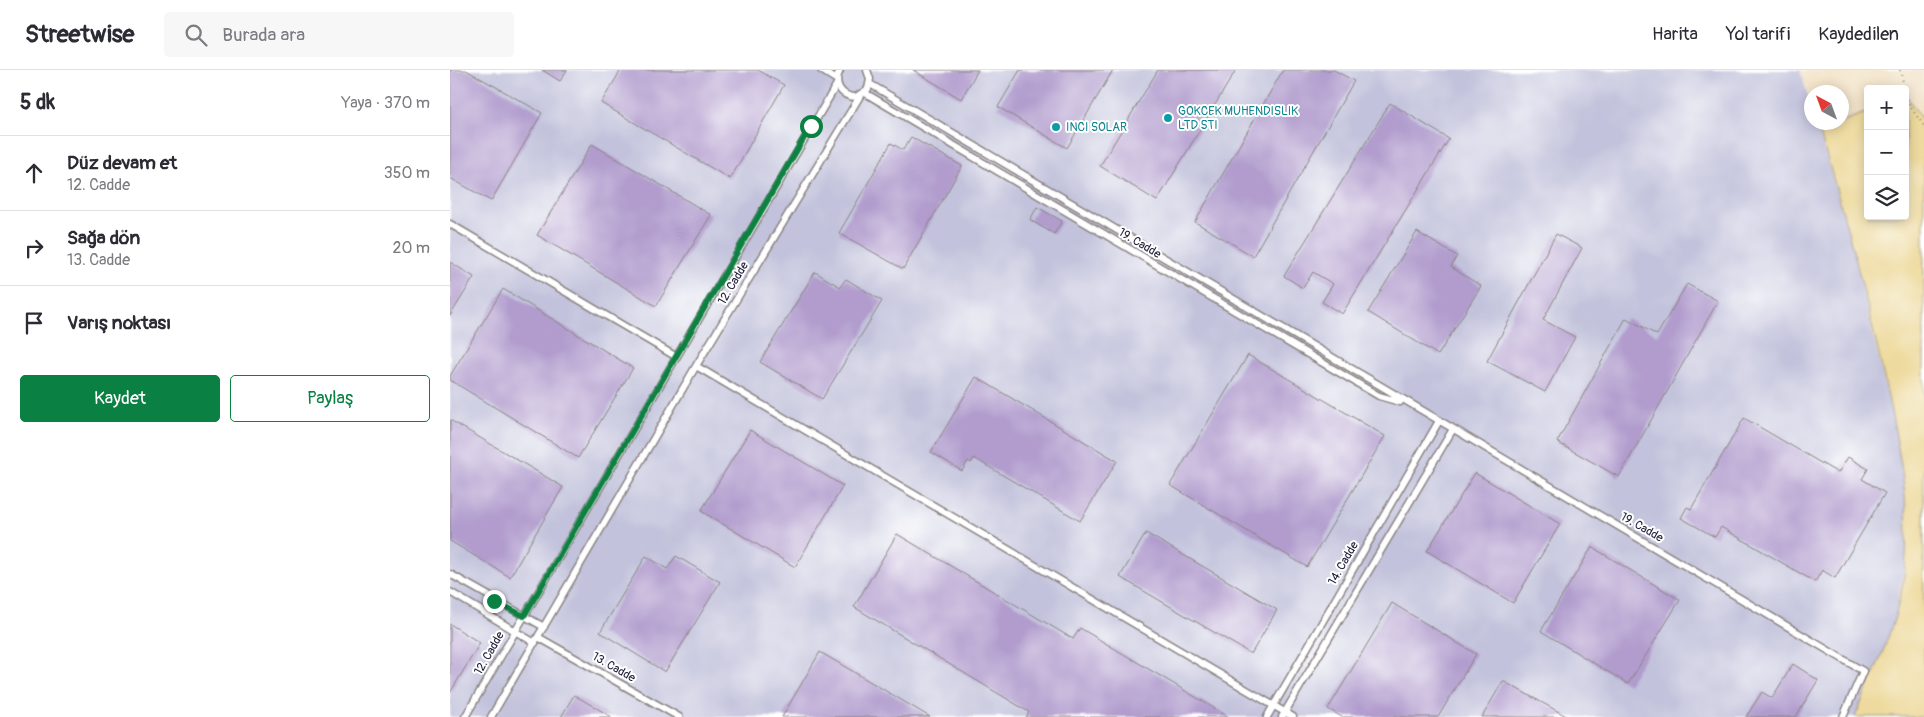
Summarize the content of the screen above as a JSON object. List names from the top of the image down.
{
  "streets": {
    "lane": [
      "19. Cadde",
      "12. Cadde",
      "14. Cadde",
      "13. Cadde"
    ]
  },
  "crossings": [
    ["19. Cadde", "12. Cadde"],
    ["19. Cadde", "14. Cadde"],
    ["12. Cadde", "13. Cadde"]
  ],
  "places": ["GOKCEK MUHENDISLIK LTD STI", "INCI SOLAR"],
  "north": "top left",
  "page": {
    "header": "Streetwise",
    "search": "Burada ara",
    "nav": ["Harita", "Yol tarifi", "Kaydedilen"],
    "heading": ["5 dk", "Yaya · 370 m"],
    "map_buttons": ["+", "−"],
    "list": [
      ["Düz devam et", "12. Cadde", "350 m"],
      ["Sağa dön", "13. Cadde", "20 m"],
      "Varış noktası"
    ],
    "buttons": ["Kaydet", "Paylaş"]
  }
}
